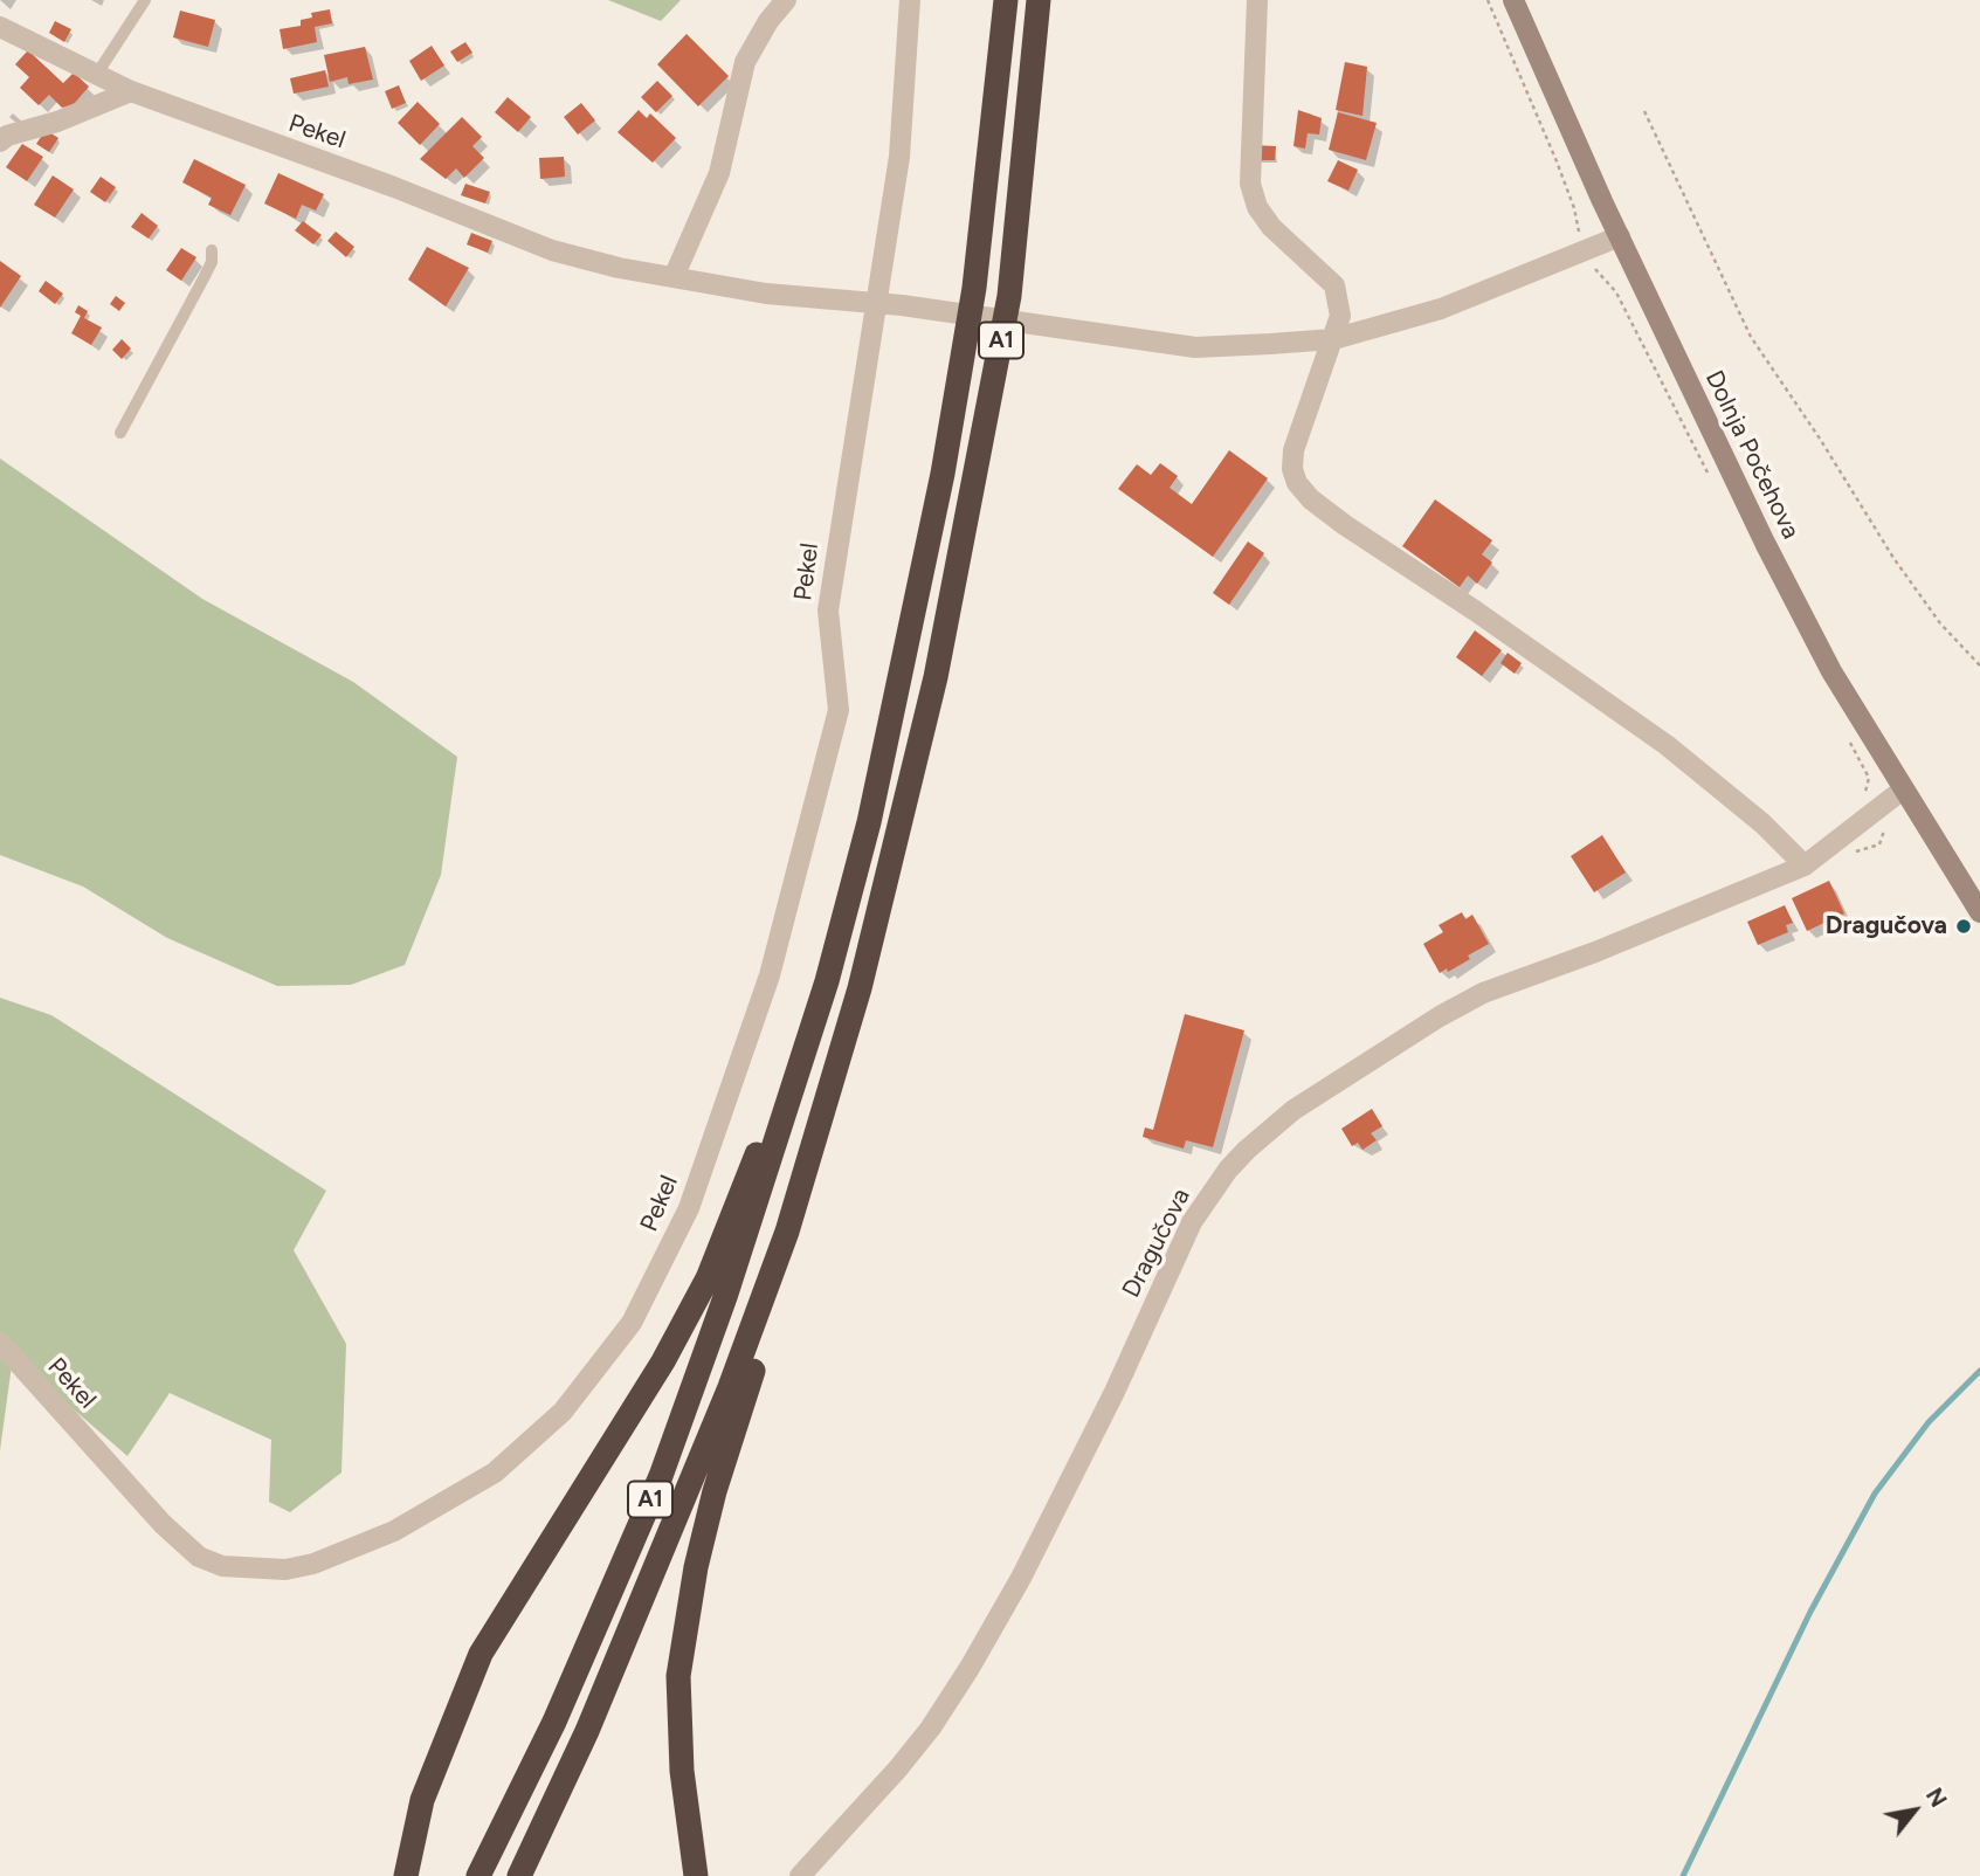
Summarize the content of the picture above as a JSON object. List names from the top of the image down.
{
  "streets": {
    "highway": ["A1"],
    "main road": ["Dolnja Počehova"],
    "street": ["Pekel", "Dragučova"]
  },
  "crossings": [
    ["Pekel", "Dolnja Počehova"],
    ["Dolnja Počehova", "Dragučova"]
  ],
  "places": ["Dragučova"],
  "north": "top right"
}
